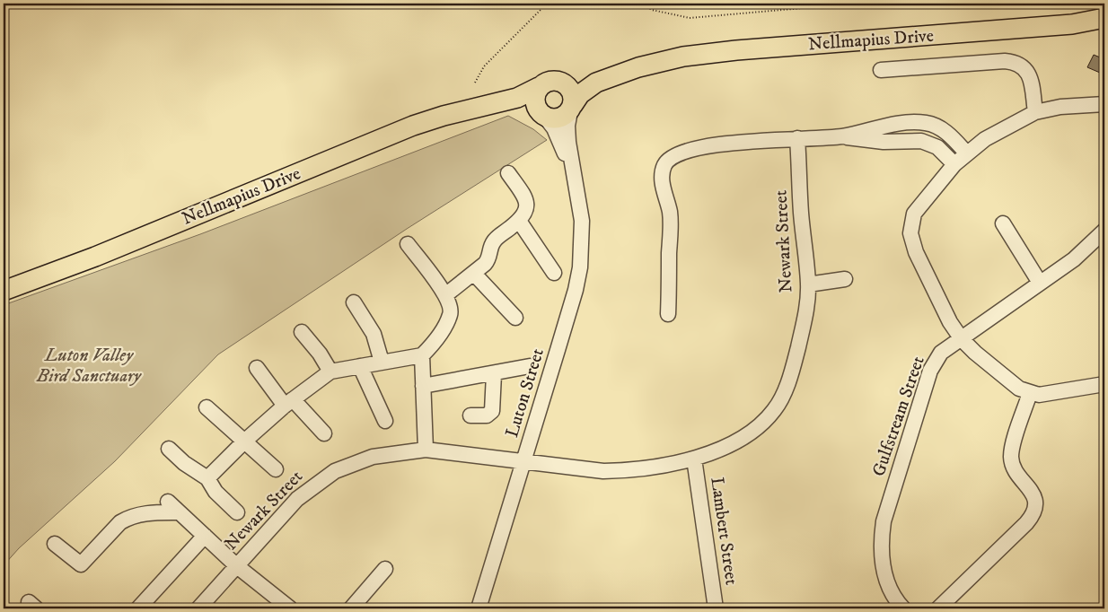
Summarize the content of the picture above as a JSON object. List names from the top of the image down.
{
  "streets": {
    "main road": ["Nellmapius Drive"],
    "street": [
      "Newark Street",
      "Luton Street",
      "Gulfstream Street",
      "Lambert Street"
    ]
  },
  "crossings": [
    ["Nellmapius Drive", "Luton Street"],
    ["Newark Street", "Luton Street"],
    ["Newark Street", "Lambert Street"]
  ],
  "parks": ["Luton Valley Bird Sanctuary"]
}
